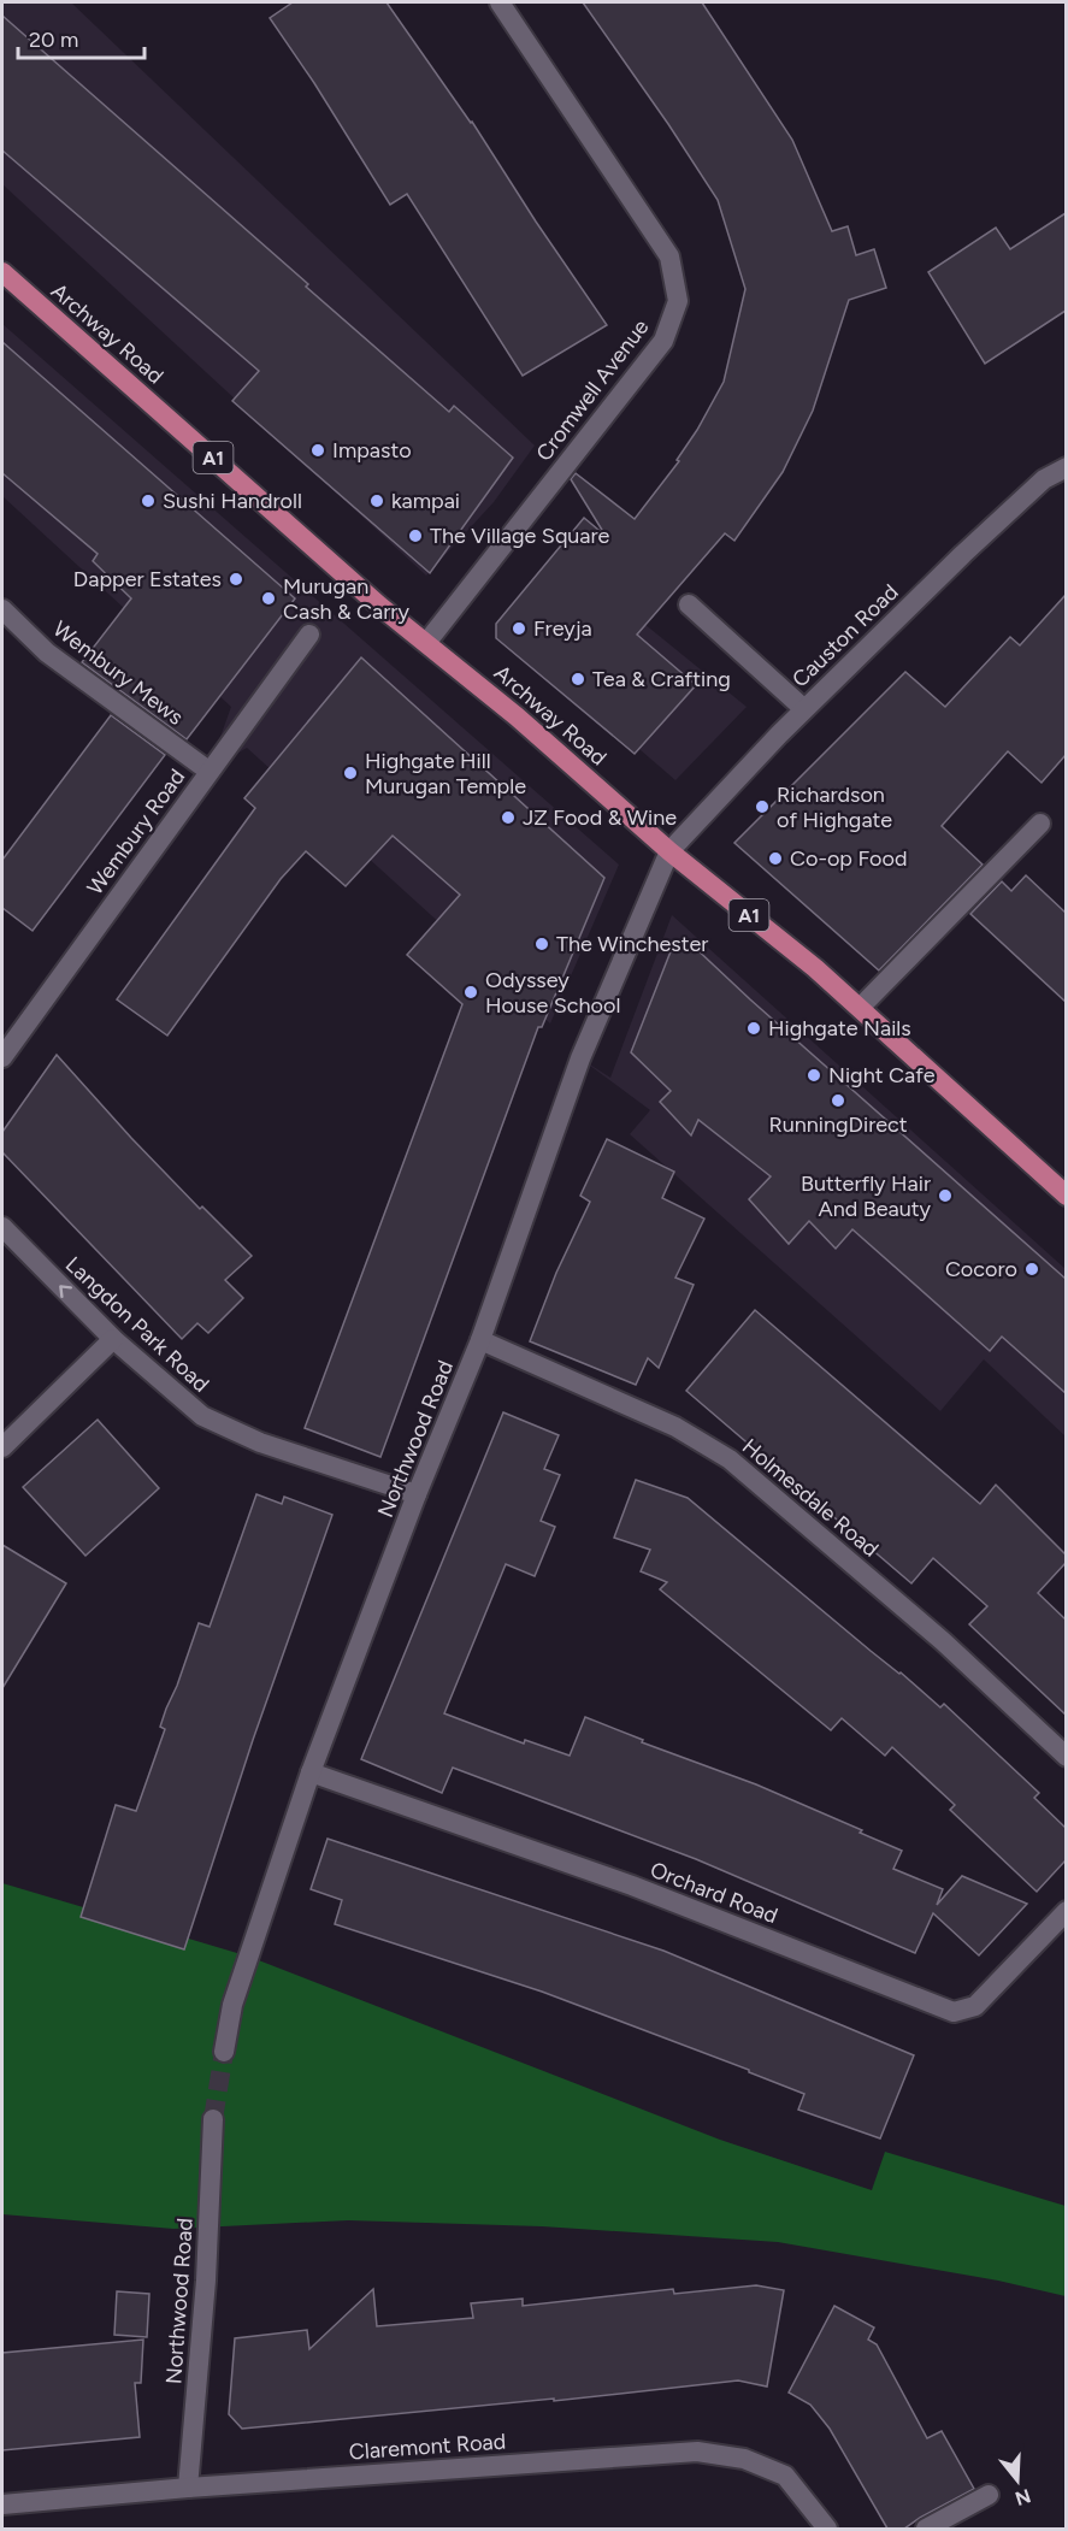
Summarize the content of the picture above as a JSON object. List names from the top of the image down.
{
  "streets": {
    "highway": ["Archway Road", "A1"],
    "street": [
      "Cromwell Avenue",
      "Causton Road",
      "Wembury Mews",
      "Wembury Road",
      "Langdon Park Road",
      "Northwood Road",
      "Holmesdale Road",
      "Orchard Road",
      "Claremont Road"
    ]
  },
  "crossings": [
    ["Archway Road", "Cromwell Avenue"],
    ["Archway Road", "Causton Road"],
    ["Archway Road", "Northwood Road"],
    ["Causton Road", "Northwood Road"],
    ["Wembury Mews", "Wembury Road"],
    ["Langdon Park Road", "Northwood Road"],
    ["Northwood Road", "Holmesdale Road"],
    ["Northwood Road", "Orchard Road"],
    ["Northwood Road", "Claremont Road"]
  ],
  "places": [
    "Impasto",
    "Sushi Handroll",
    "kampai",
    "The Village Square",
    "Dapper Estates",
    "Murugan Cash & Carry",
    "Freyja",
    "Tea & Crafting",
    "Highgate Hill Murugan Temple",
    "Richardson of Highgate",
    "JZ Food & Wine",
    "Co-op Food",
    "The Winchester",
    "Odyssey House School",
    "Highgate Nails",
    "Night Cafe",
    "RunningDirect",
    "Butterfly Hair And Beauty",
    "Cocoro"
  ],
  "scale_bar": "20 m",
  "north": "bottom"
}
